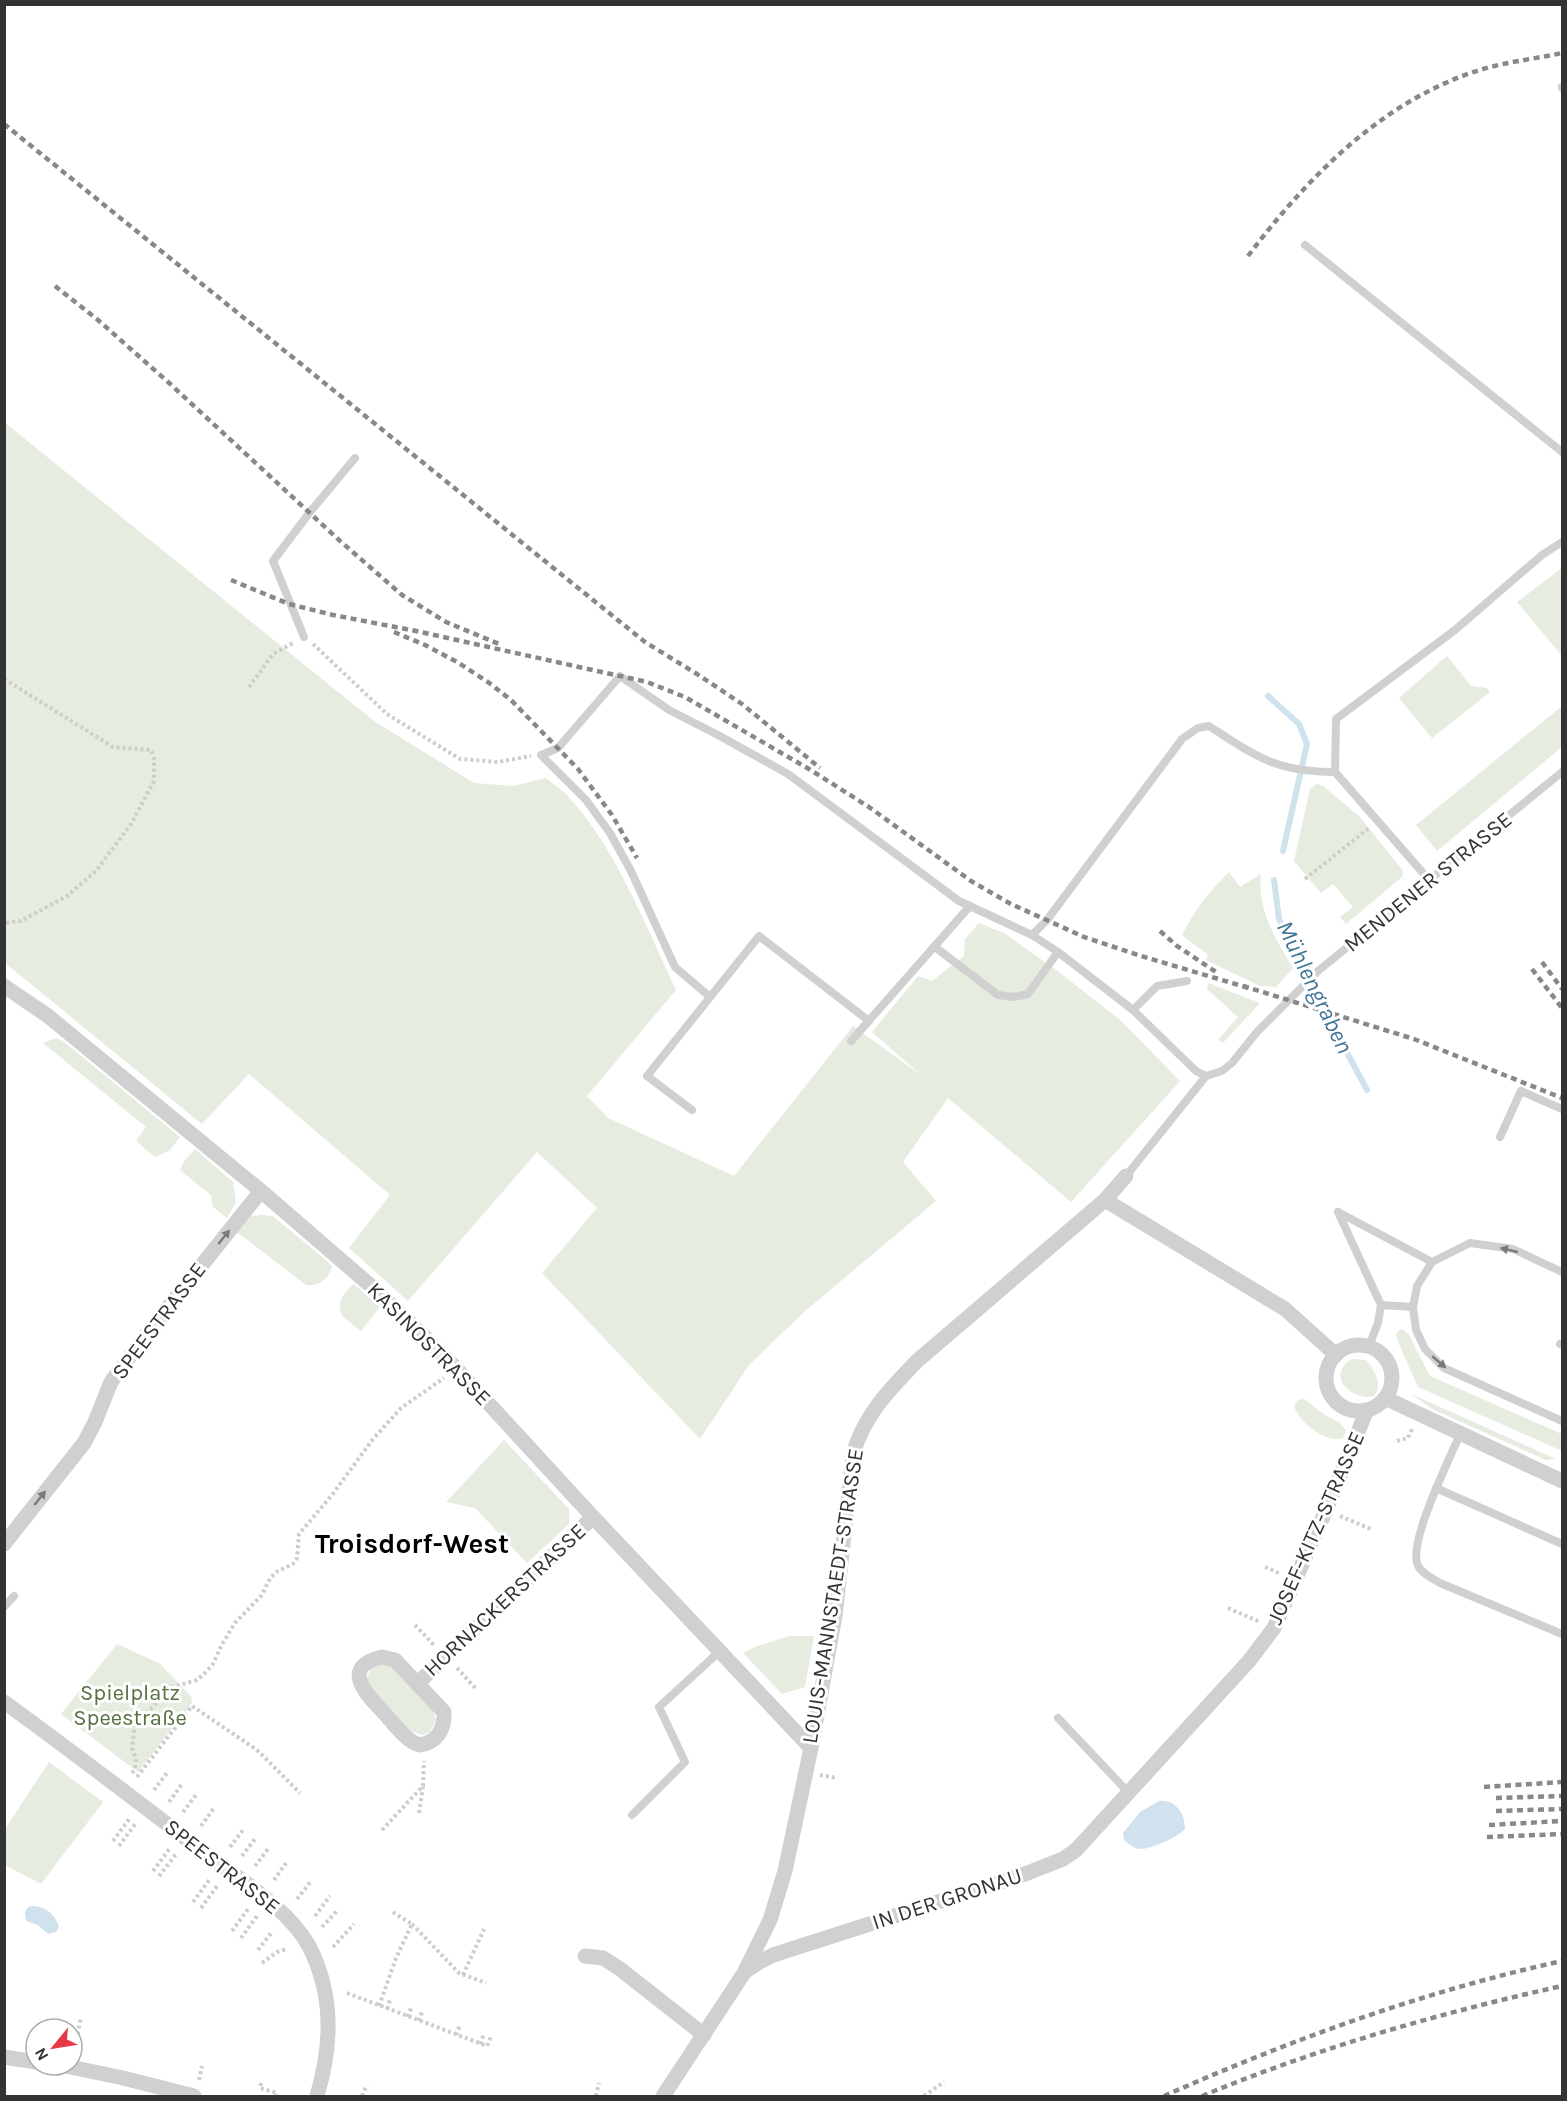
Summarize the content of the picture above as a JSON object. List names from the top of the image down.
{
  "streets": {
    "street": [
      "SPEESTRASSE",
      "KASINOSTRASSE",
      "JOSEF-KITZ-STRASSE",
      "LOUIS-MANNSTAEDT-STRASSE",
      "HORNACKERSTRASSE",
      "IN DER GRONAU"
    ],
    "lane": ["MENDENER STRASSE"]
  },
  "crossings": [
    ["MENDENER STRASSE", "LOUIS-MANNSTAEDT-STRASSE"],
    ["SPEESTRASSE", "KASINOSTRASSE"],
    ["KASINOSTRASSE", "LOUIS-MANNSTAEDT-STRASSE"],
    ["KASINOSTRASSE", "HORNACKERSTRASSE"],
    ["JOSEF-KITZ-STRASSE", "IN DER GRONAU"],
    ["LOUIS-MANNSTAEDT-STRASSE", "IN DER GRONAU"]
  ],
  "one_way": ["SPEESTRASSE"],
  "districts": ["Troisdorf-West"],
  "water": ["Mühlengraben"],
  "parks": ["Spielplatz Speestraße"],
  "north": "bottom left"
}
